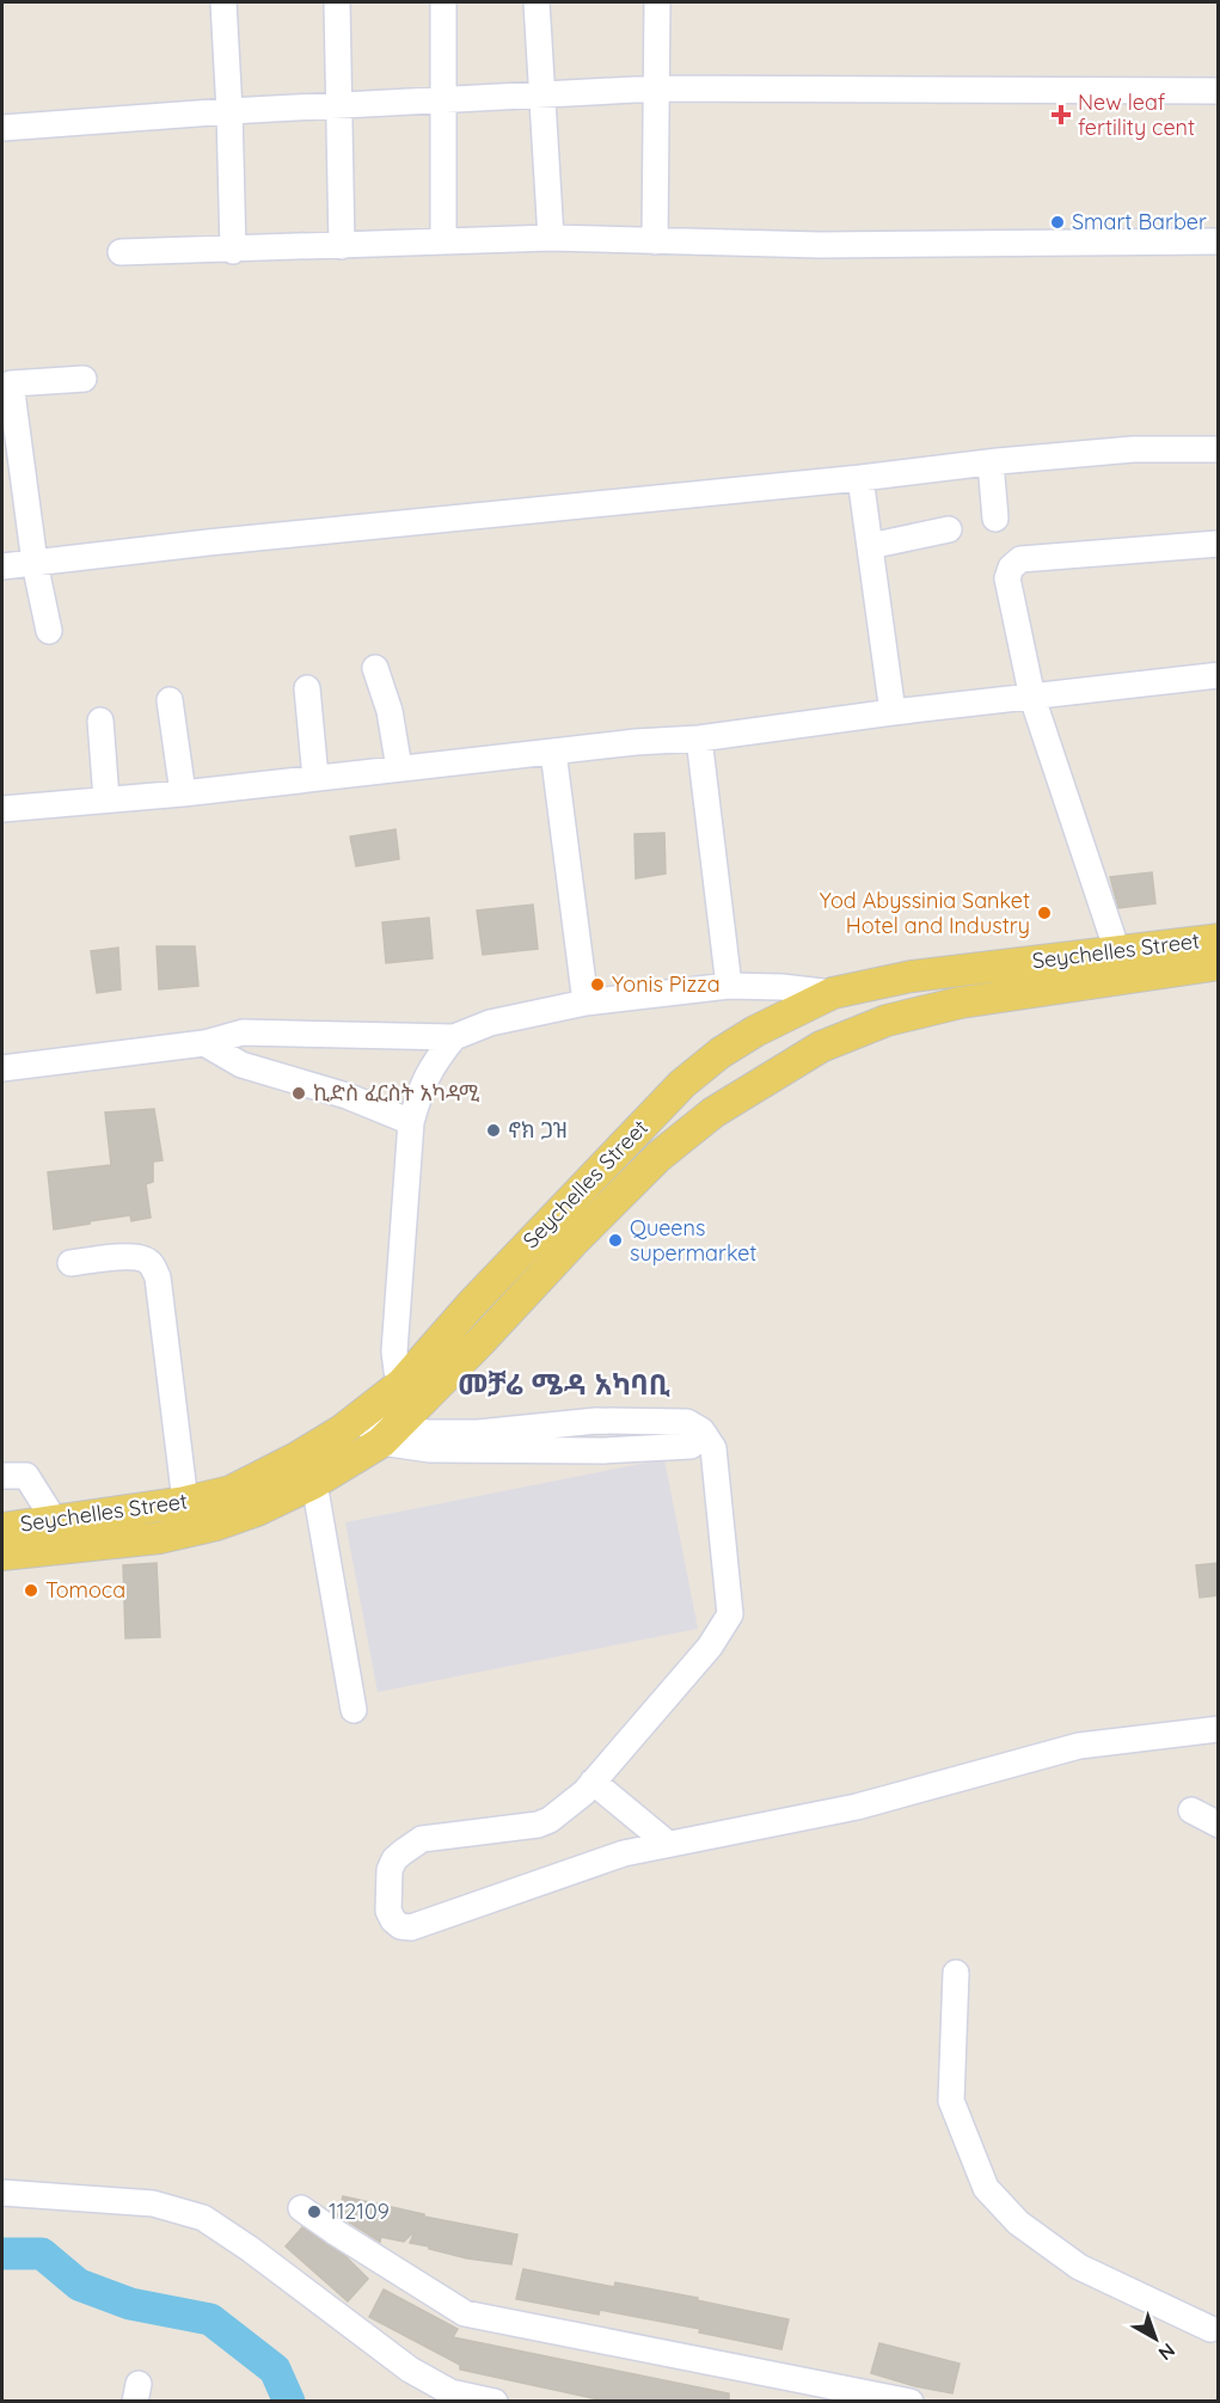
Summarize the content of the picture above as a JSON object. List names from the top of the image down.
{
  "streets": {
    "main road": ["Seychelles Street"]
  },
  "districts": ["መቻሬ ሜዳ አካባቢ"],
  "places": {
    "health": ["New leaf fertility cent"],
    "other": [
      "Smart Barber",
      "Yod Abyssinia Sanket Hotel and Industry",
      "Yonis Pizza",
      "ኪድስ ፈርስት አካዳሚ",
      "ኖክ ጋዝ",
      "Queens supermarket",
      "Tomoca",
      "112109"
    ]
  },
  "north": "bottom right"
}
